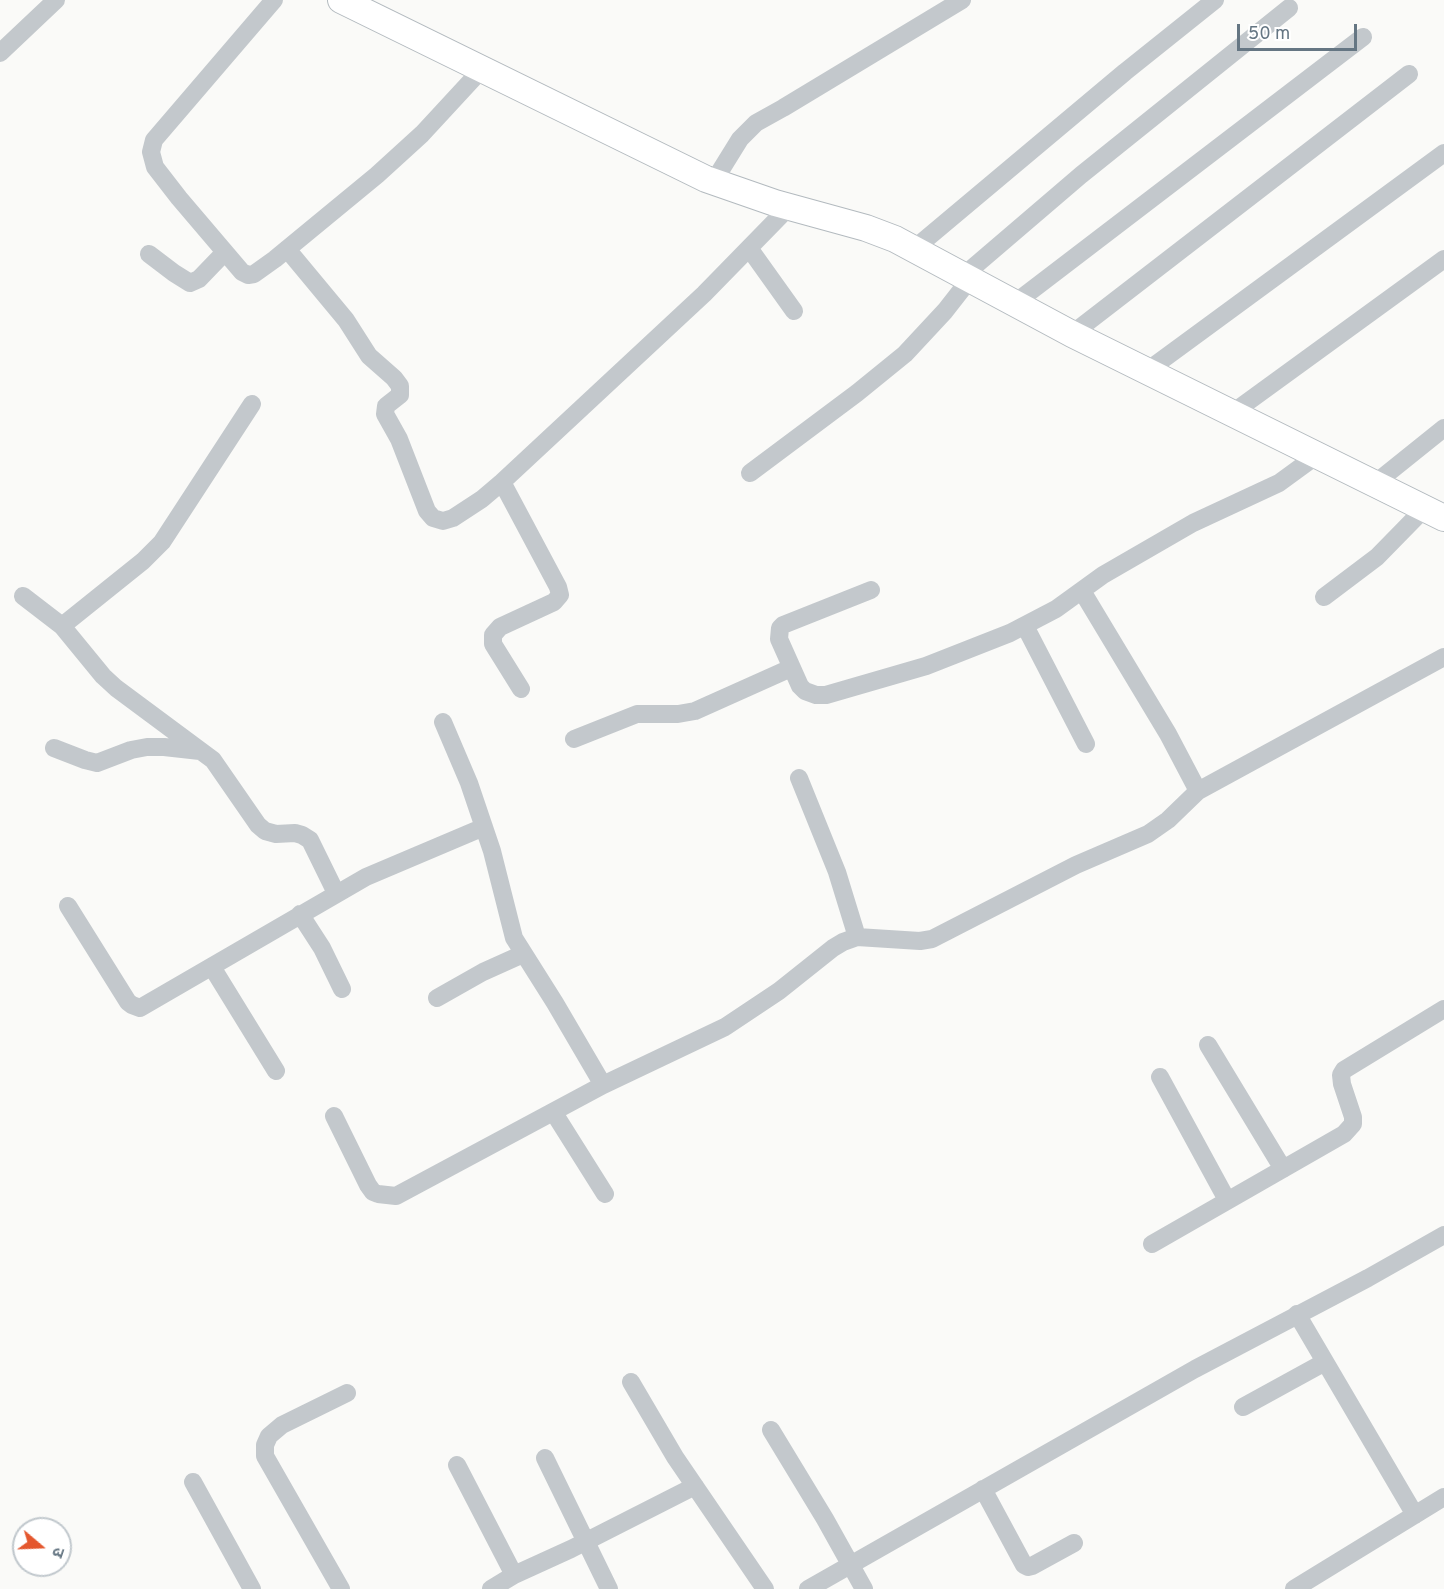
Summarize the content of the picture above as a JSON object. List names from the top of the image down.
{
  "scale_bar": "50 m",
  "north": "right"
}
